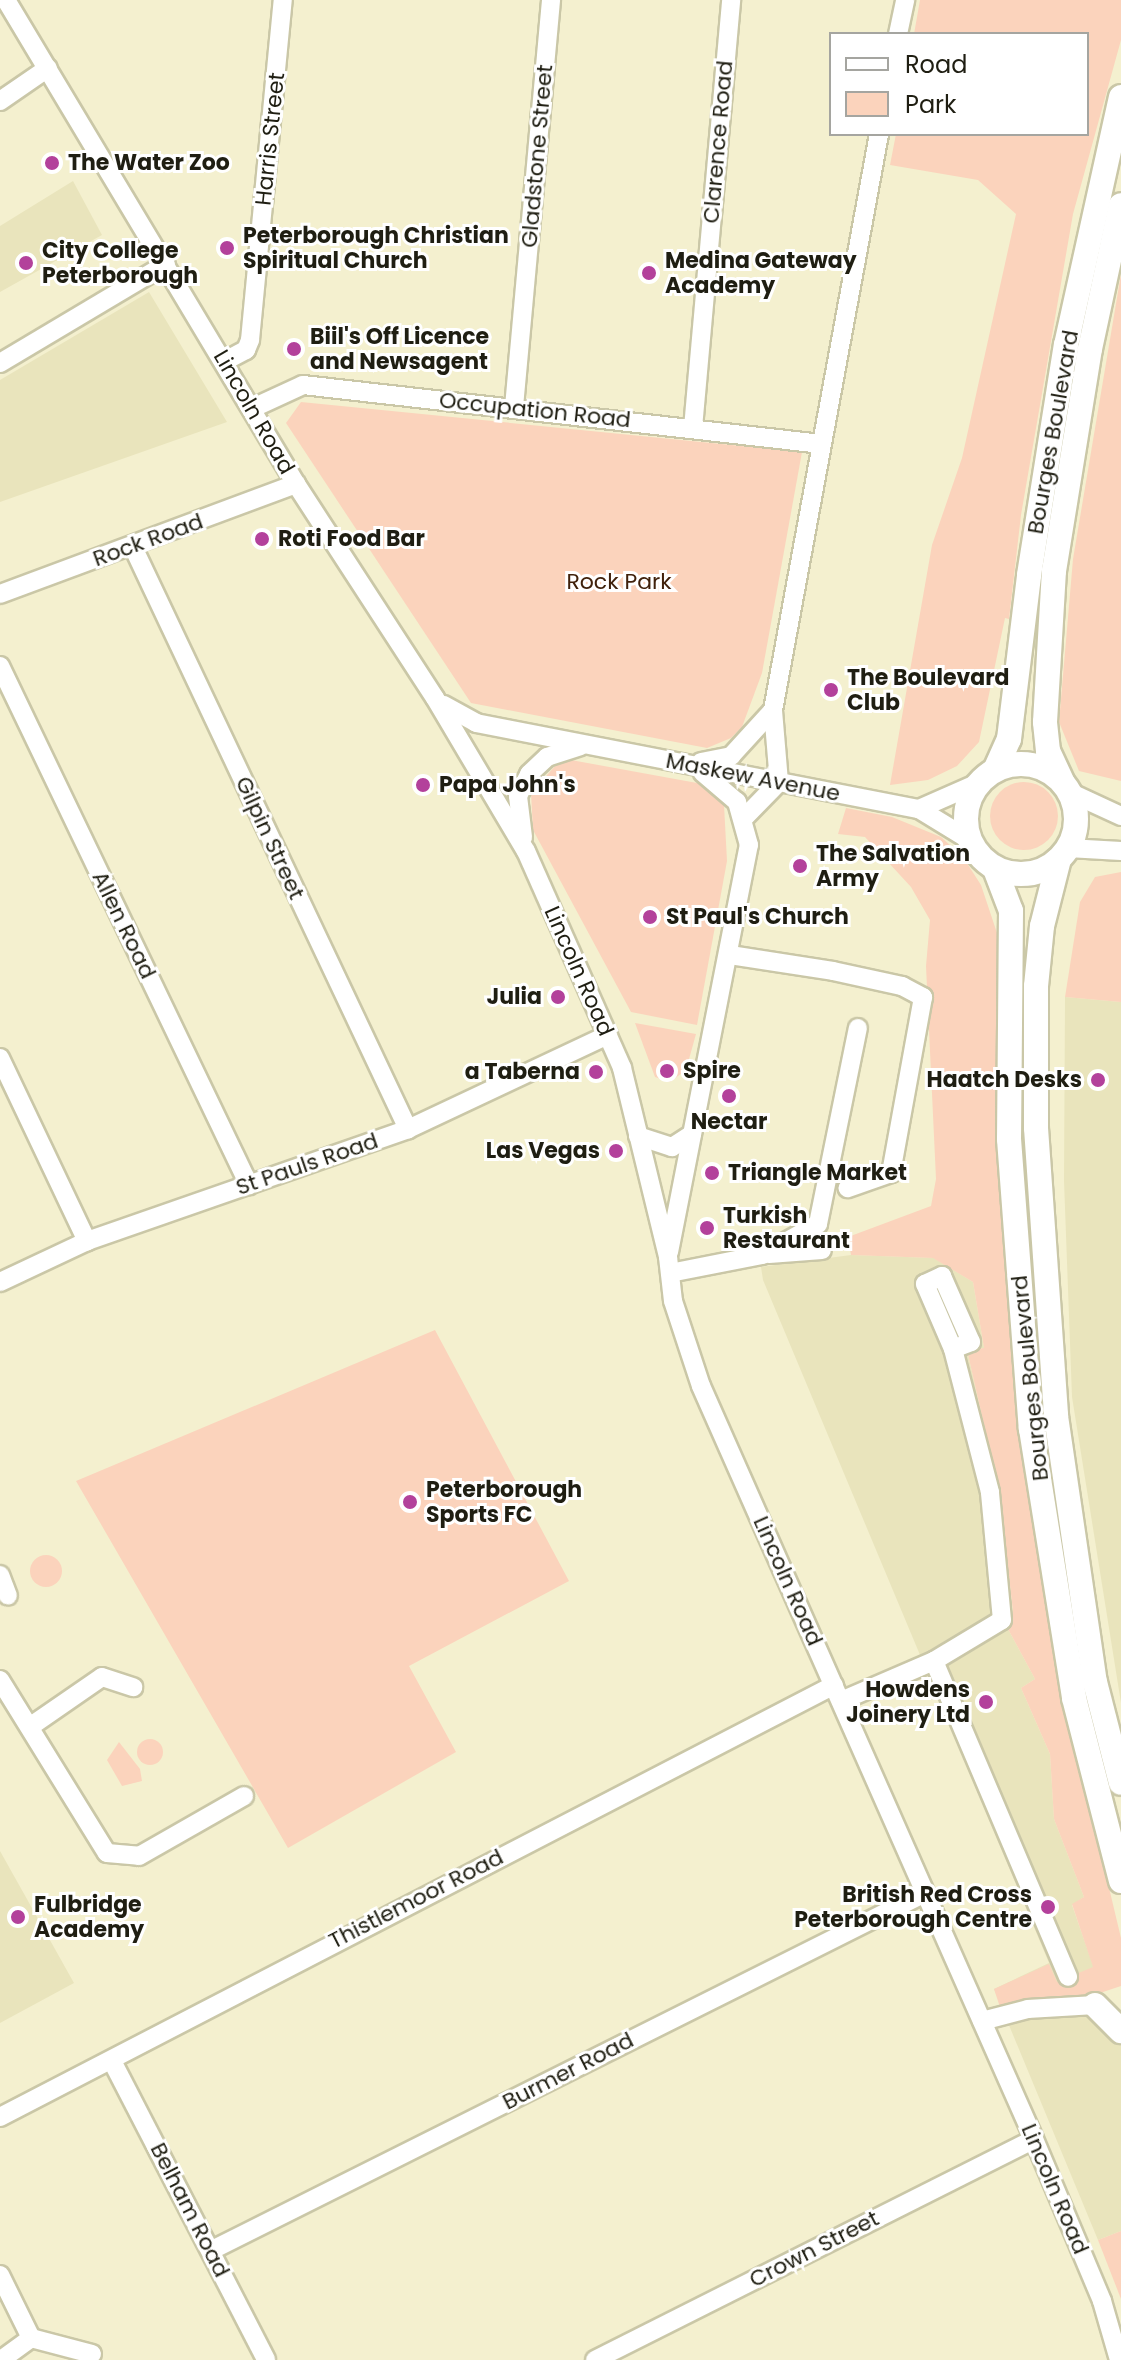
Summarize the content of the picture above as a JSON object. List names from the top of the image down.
{
  "streets": {
    "main road": ["Bourges Boulevard"],
    "street": [
      "Harris Street",
      "Clarence Road",
      "Gladstone Street",
      "Occupation Road",
      "Lincoln Road",
      "Rock Road",
      "Maskew Avenue",
      "Gilpin Street",
      "Allen Road",
      "St Pauls Road",
      "Thistlemoor Road",
      "Burmer Road",
      "Belham Road",
      "Crown Street"
    ]
  },
  "crossings": [
    ["Harris Street", "Lincoln Road"],
    ["Clarence Road", "Occupation Road"],
    ["Gladstone Street", "Occupation Road"],
    ["Occupation Road", "Lincoln Road"],
    ["Lincoln Road", "Rock Road"],
    ["Lincoln Road", "Maskew Avenue"],
    ["Lincoln Road", "St Pauls Road"],
    ["Lincoln Road", "Thistlemoor Road"],
    ["Lincoln Road", "Burmer Road"],
    ["Lincoln Road", "Crown Street"],
    ["Bourges Boulevard", "Maskew Avenue"],
    ["Rock Road", "Gilpin Street"],
    ["Gilpin Street", "St Pauls Road"],
    ["Allen Road", "St Pauls Road"],
    ["Thistlemoor Road", "Belham Road"],
    ["Burmer Road", "Belham Road"]
  ],
  "parks": ["Rock Park"],
  "places": [
    "The Water Zoo",
    "Peterborough Christian Spiritual Church",
    "City College Peterborough",
    "Medina Gateway Academy",
    "Biil's Off Licence and Newsagent",
    "Roti Food Bar",
    "The Boulevard Club",
    "Papa John's",
    "The Salvation Army",
    "St Paul's Church",
    "Julia",
    "Spire",
    "a Taberna",
    "Haatch Desks",
    "Nectar",
    "Las Vegas",
    "Triangle Market",
    "Turkish Restaurant",
    "Peterborough Sports FC",
    "Howdens Joinery Ltd",
    "British Red Cross Peterborough Centre",
    "Fulbridge Academy"
  ],
  "legend": ["Road", "Park"]
}
